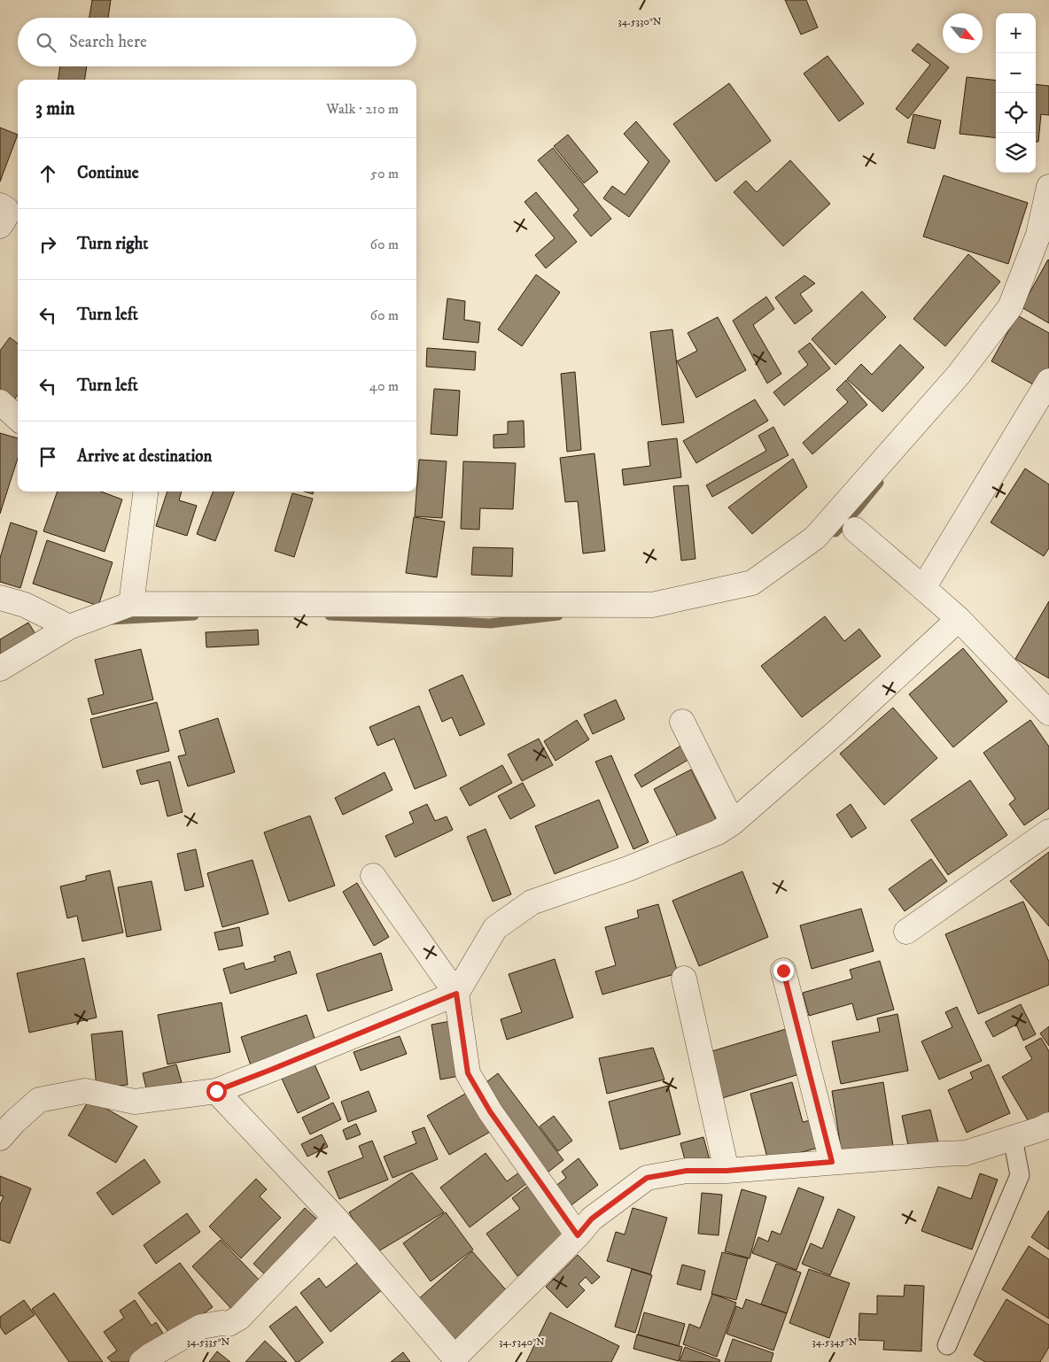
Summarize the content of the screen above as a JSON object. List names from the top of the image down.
{
  "north": "bottom right",
  "page": {
    "map_buttons": ["+", "−"],
    "search": "Search here",
    "heading": ["3 min", "Walk · 210 m"],
    "list": [
      ["Continue", "50 m"],
      ["Turn right", "60 m"],
      ["Turn left", "60 m"],
      ["Turn left", "40 m"],
      "Arrive at destination"
    ]
  },
  "coordinates": [
    "34.5330°N",
    "34.5335°N",
    "34.5340°N",
    "34.5345°N"
  ]
}
